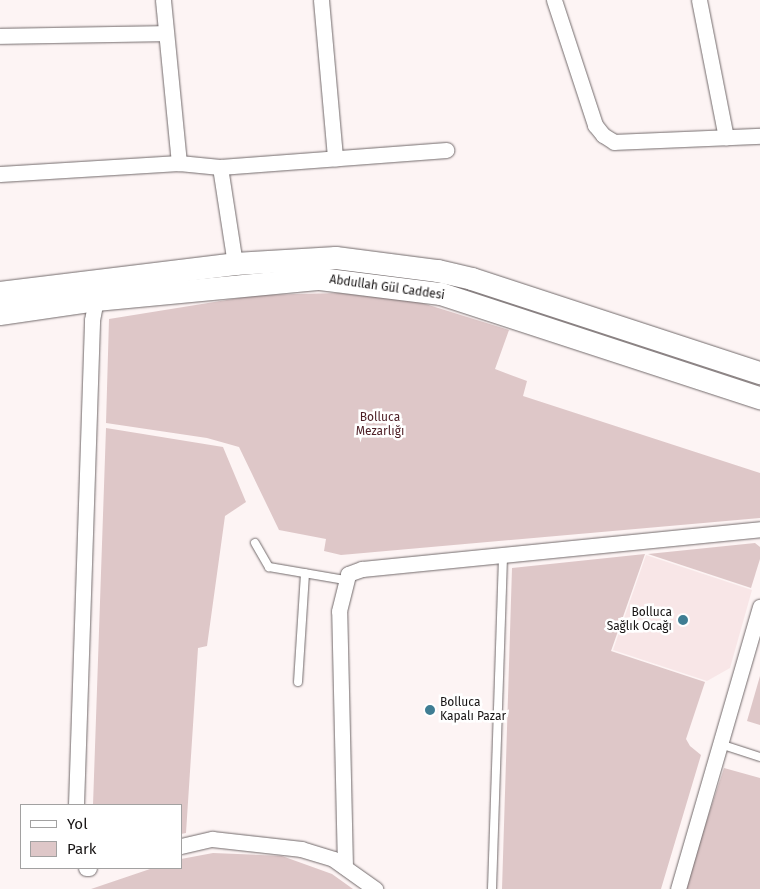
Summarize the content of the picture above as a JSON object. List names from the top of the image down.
{
  "streets": {
    "street": ["Abdullah Gül Caddesi"]
  },
  "parks": ["Bolluca Mezarlığı"],
  "places": ["Bolluca Sağlık Ocağı", "Bolluca Kapalı Pazar"],
  "legend": ["Yol", "Park"]
}
